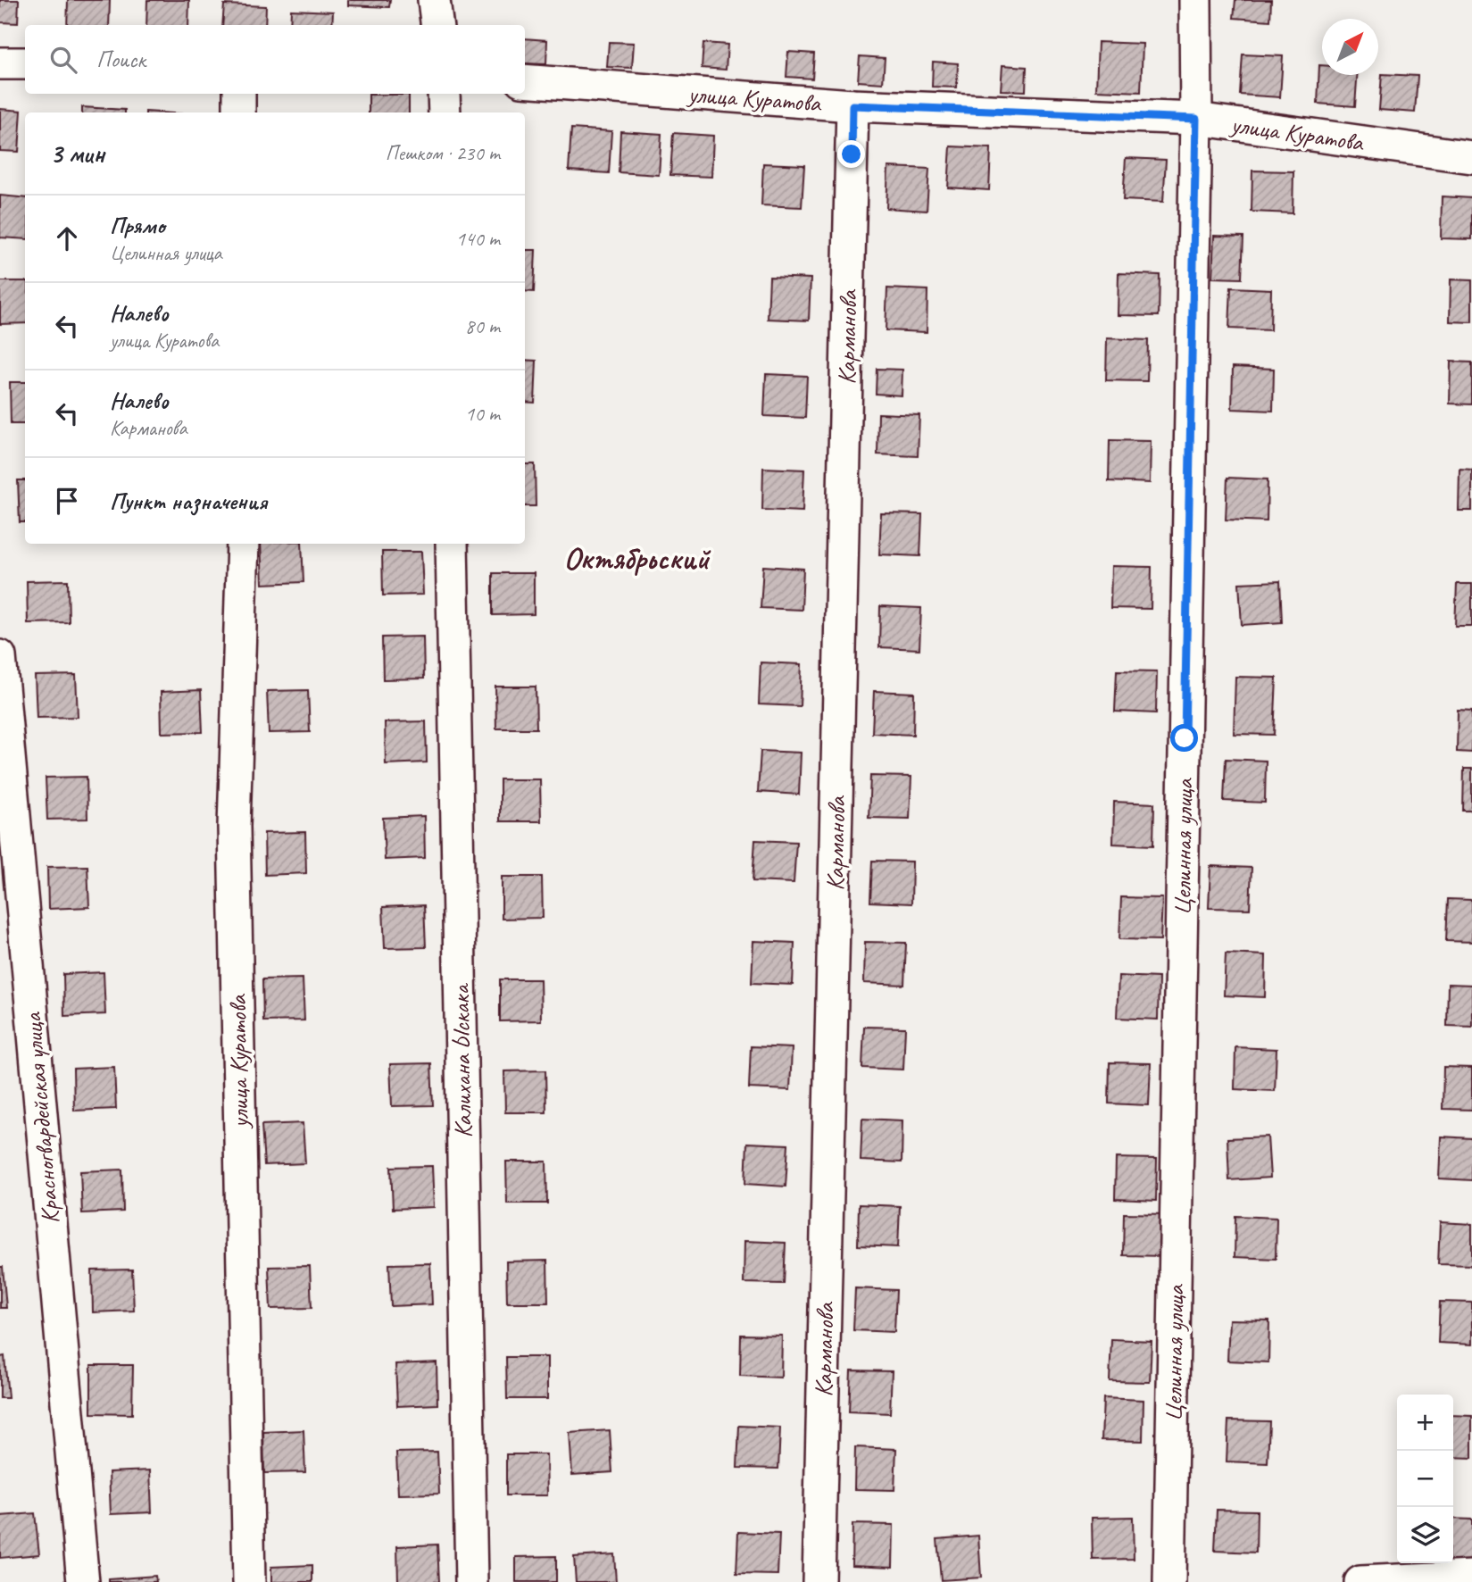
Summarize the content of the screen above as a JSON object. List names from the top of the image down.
{
  "streets": {
    "street": [
      "улица Куратова",
      "Карманова",
      "Целинная улица",
      "Калихана Ыскака",
      "Красногвардейская улица"
    ]
  },
  "crossings": [
    ["улица Куратова", "Карманова"],
    ["улица Куратова", "Целинная улица"]
  ],
  "districts": ["Октябрьский"],
  "north": "top right",
  "page": {
    "search": "Поиск",
    "heading": ["3 мин", "Пешком · 230 m"],
    "list": [
      ["Прямо", "Целинная улица", "140 m"],
      ["Налево", "улица Куратова", "80 m"],
      ["Налево", "Карманова", "10 m"],
      "Пункт назначения"
    ],
    "map_buttons": ["+", "−"]
  }
}
